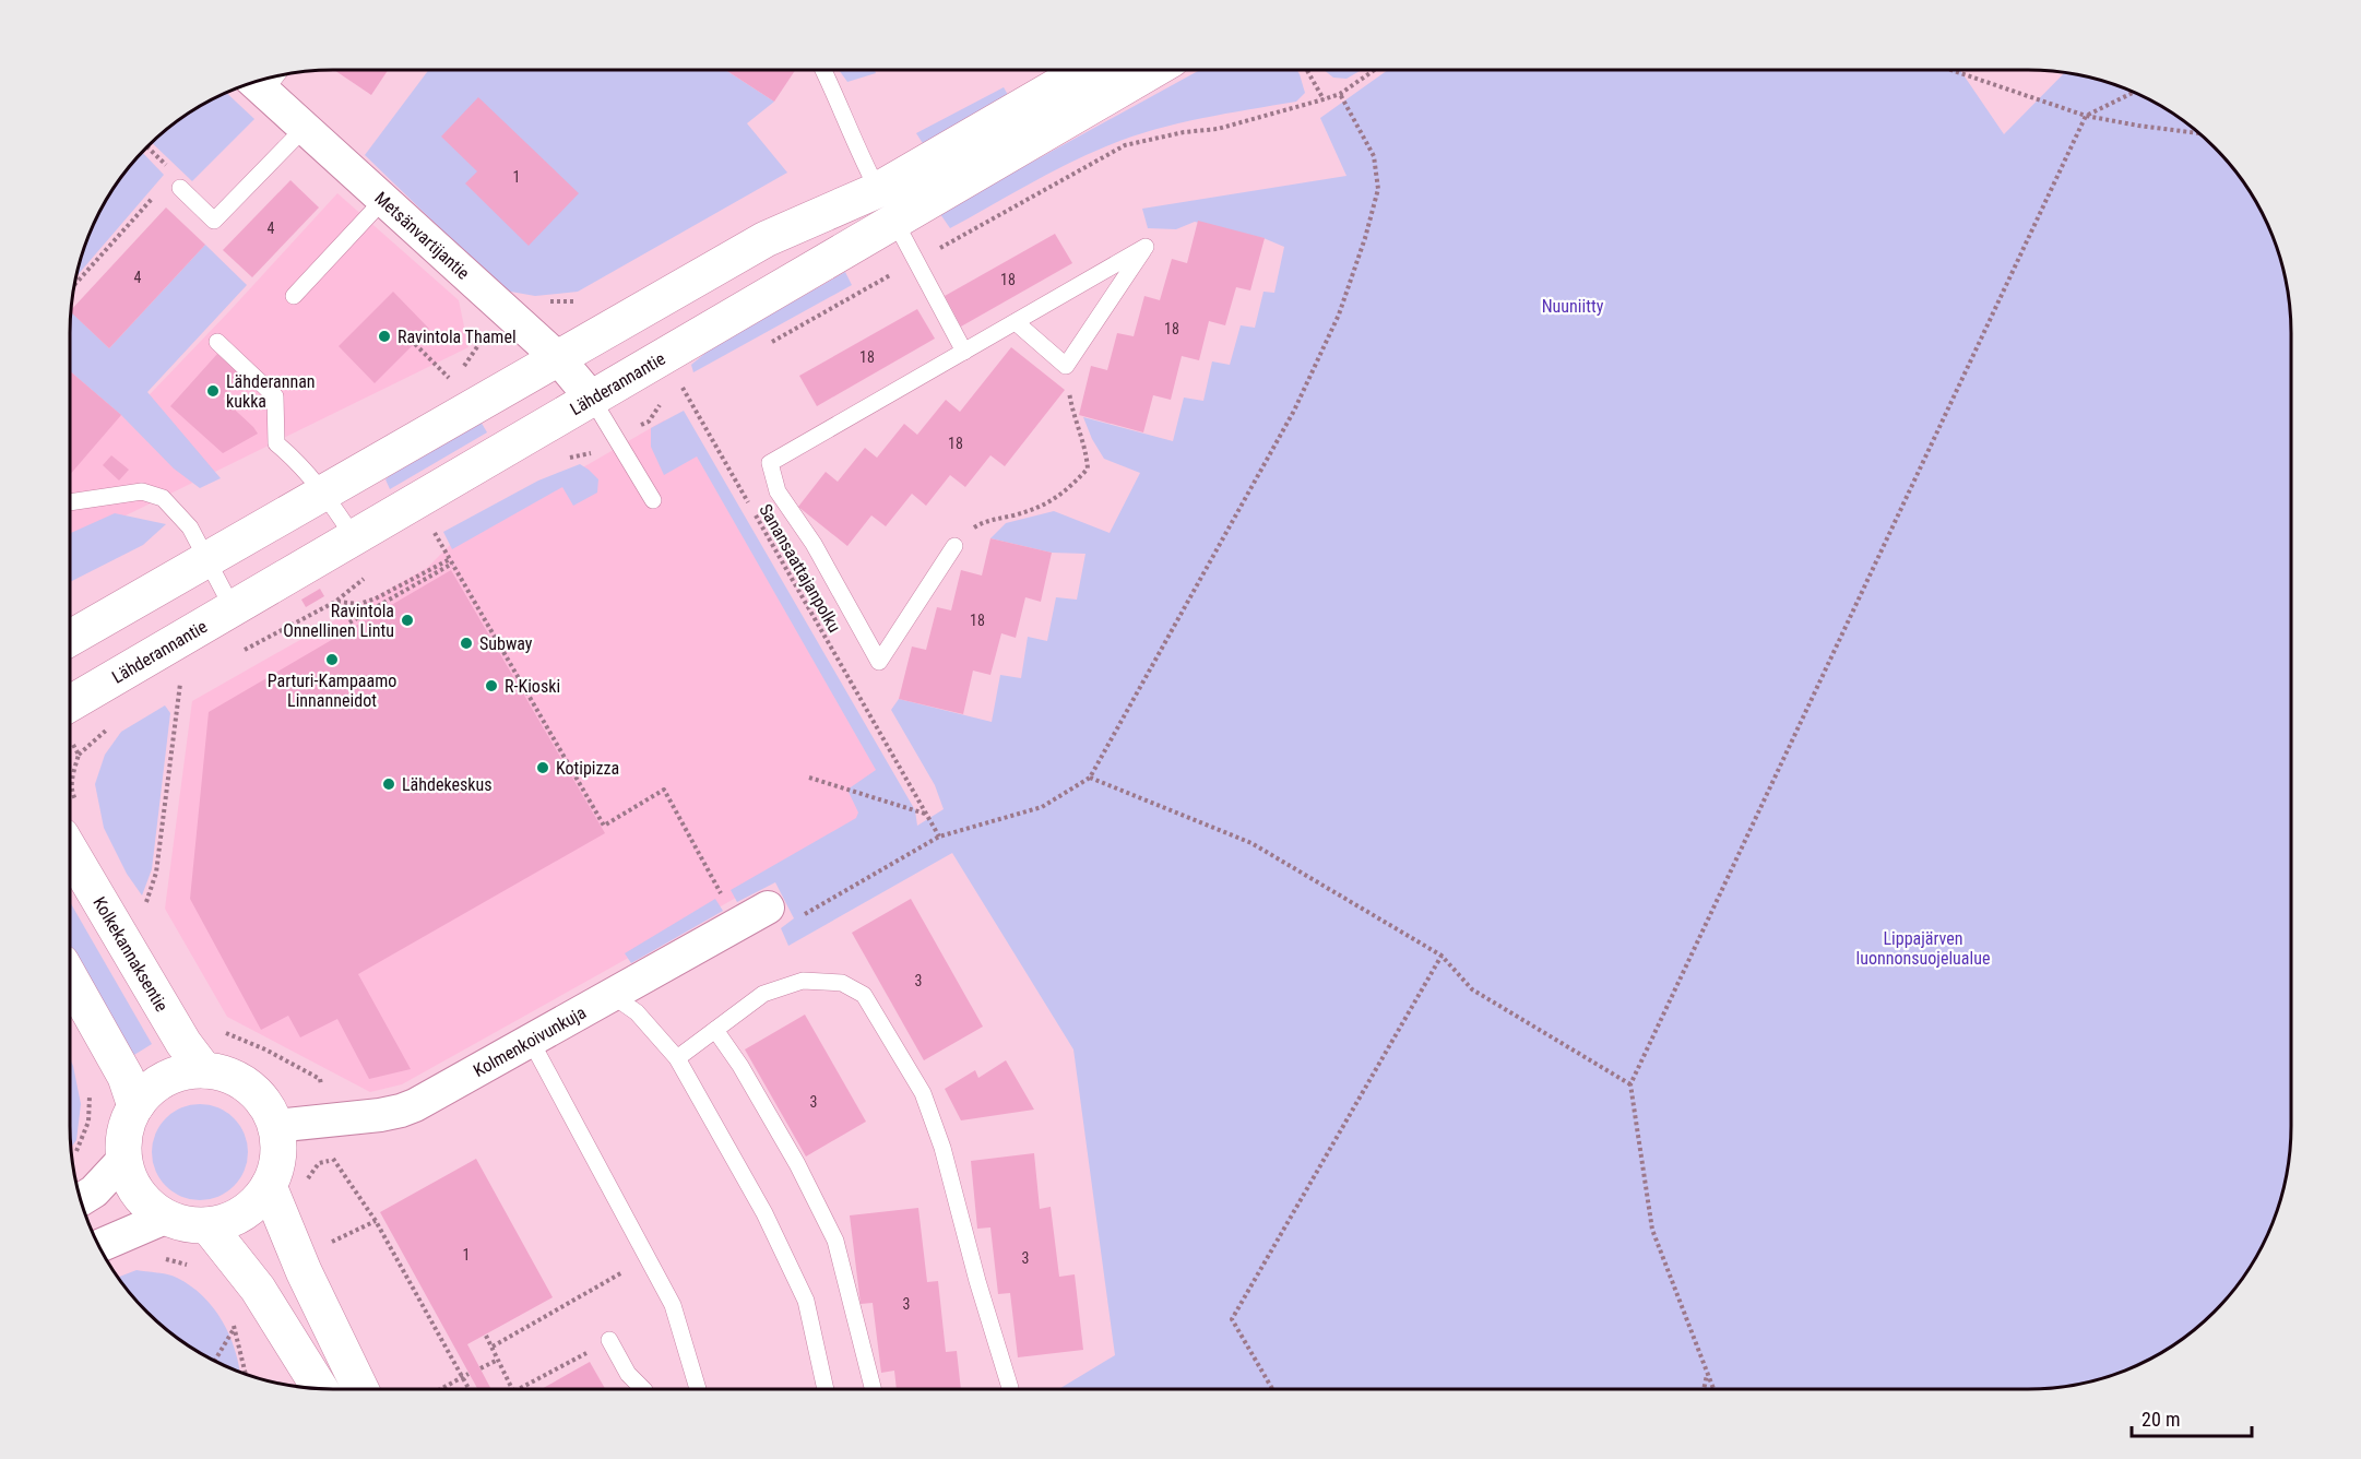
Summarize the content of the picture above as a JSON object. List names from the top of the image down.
{
  "streets": {
    "main road": ["Lähderannantie", "Kolkekannaksentie"],
    "street": ["Metsänvartijantie", "Kolmenkoivunkuja"],
    "path": ["Sanansaattajanpolku"]
  },
  "crossings": [
    ["Metsänvartijantie", "Lähderannantie"],
    ["Lähderannantie", "Sanansaattajanpolku"],
    ["Kolkekannaksentie", "Kolmenkoivunkuja"]
  ],
  "parks": ["Nuuniitty", "Lippajärven luonnonsuojelualue"],
  "places": [
    "Ravintola Thamel",
    "Lähderannan kukka",
    "Ravintola Onnellinen Lintu",
    "Subway",
    "Parturi-Kampaamo Linnanneidot",
    "R-Kioski",
    "Kotipizza",
    "Lähdekeskus"
  ],
  "house_numbers": [
    "1",
    "4",
    "4",
    "18",
    "18",
    "18",
    "18",
    "18",
    "3",
    "3",
    "1",
    "3",
    "3"
  ],
  "scale_bar": "20 m"
}
